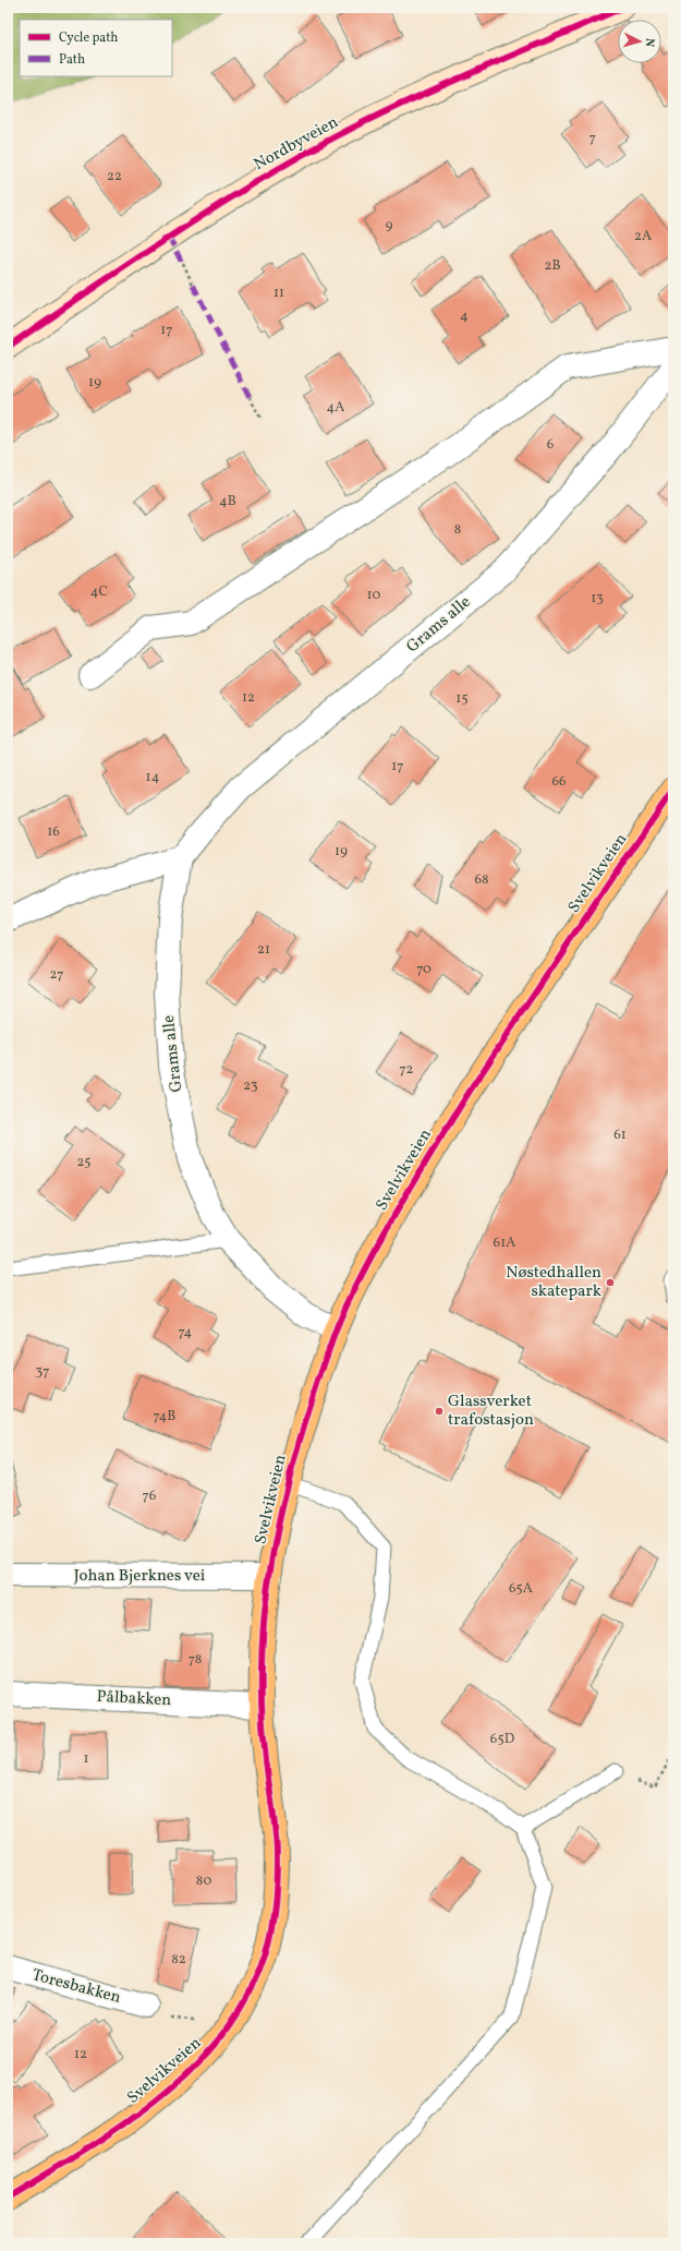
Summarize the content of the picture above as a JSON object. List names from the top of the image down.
{
  "streets": {
    "main road": ["Nordbyveien", "Svelvikveien"],
    "street": [
      "Grams alle",
      "Johan Bjerknes vei",
      "Pålbakken",
      "Toresbakken"
    ]
  },
  "crossings": [
    ["Grams alle", "Svelvikveien"],
    ["Svelvikveien", "Johan Bjerknes vei"],
    ["Svelvikveien", "Pålbakken"]
  ],
  "places": ["Nøstedhallen skatepark", "Glassverket trafostasjon"],
  "house_numbers": [
    "7",
    "22",
    "9",
    "2A",
    "2B",
    "11",
    "4",
    "17",
    "19",
    "4A",
    "6",
    "4B",
    "8",
    "4C",
    "10",
    "13",
    "12",
    "15",
    "17",
    "14",
    "66",
    "16",
    "19",
    "68",
    "21",
    "70",
    "27",
    "72",
    "23",
    "61",
    "25",
    "61A",
    "74",
    "37",
    "74B",
    "76",
    "65A",
    "78",
    "65D",
    "1",
    "80",
    "82",
    "12"
  ],
  "legend": ["Cycle path", "Path"],
  "north": "right"
}
